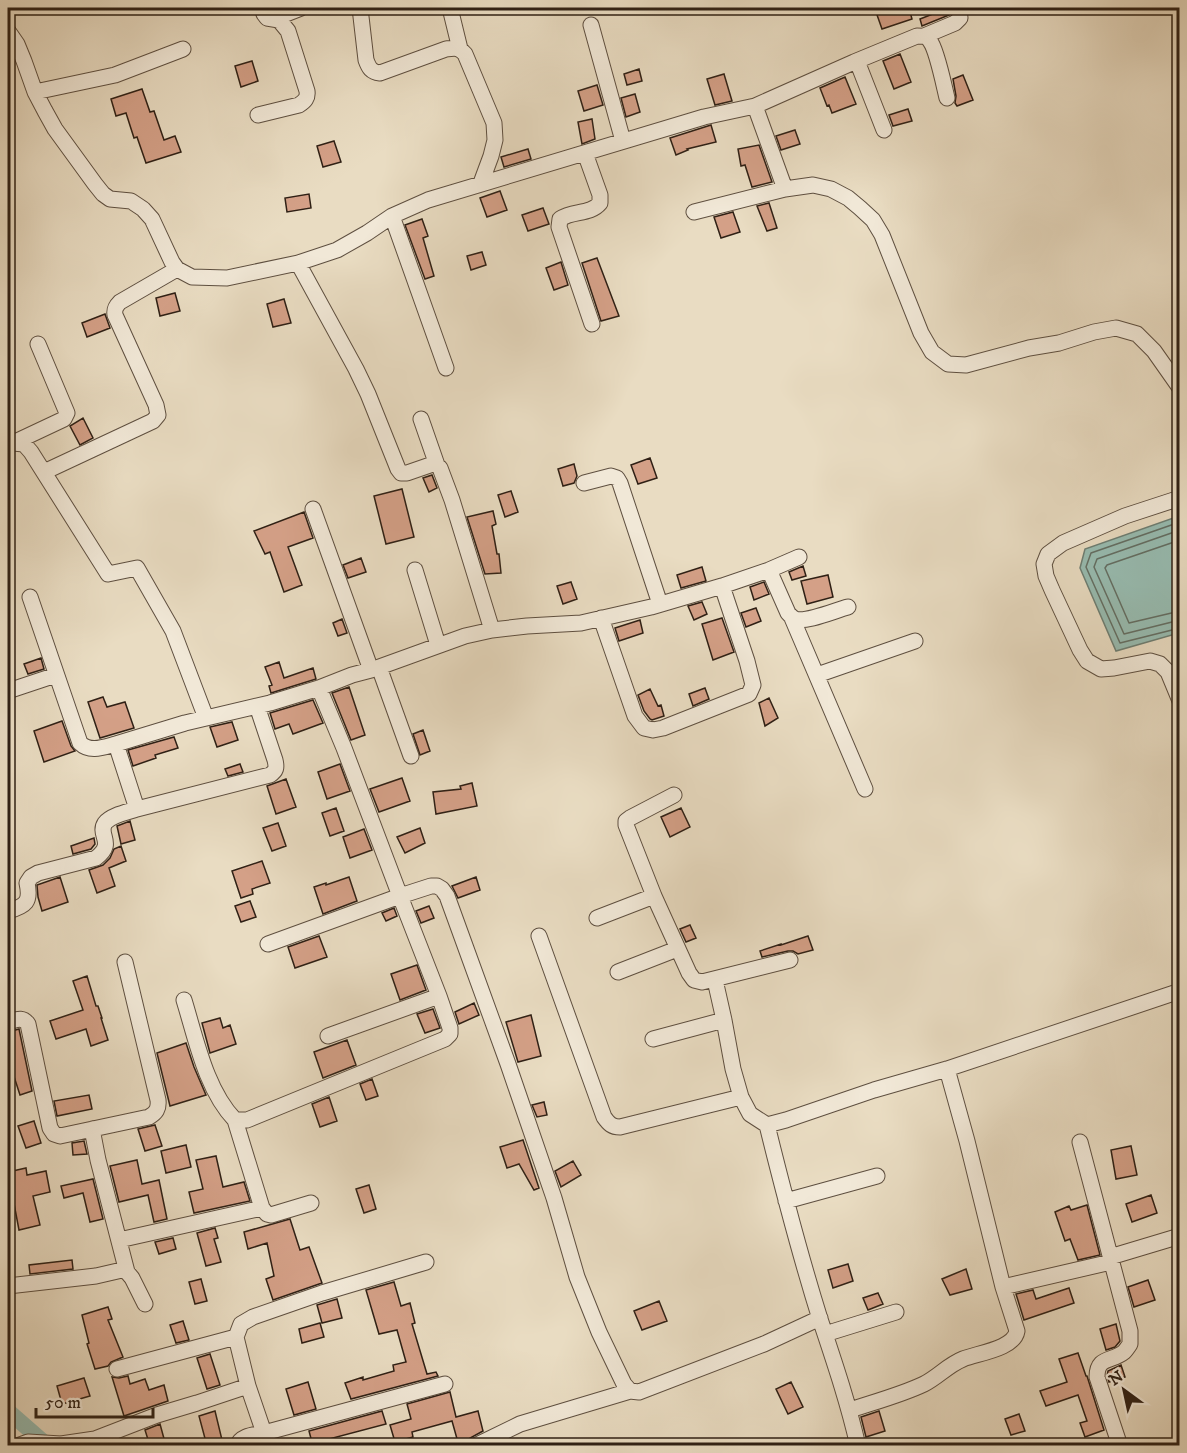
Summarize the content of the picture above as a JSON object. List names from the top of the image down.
{
  "scale_bar": "50 m",
  "north": "top left"
}
